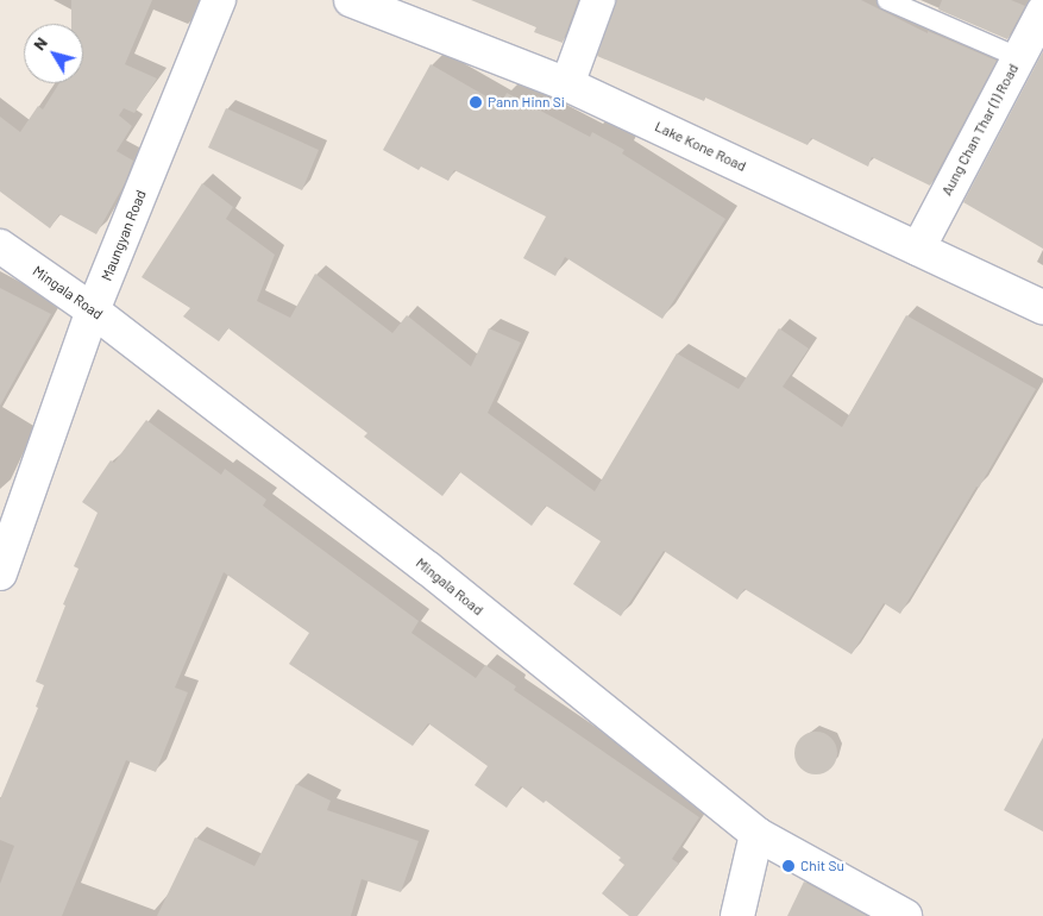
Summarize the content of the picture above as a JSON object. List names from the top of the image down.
{
  "streets": {
    "street": [
      "Aung Chan Thar (1) Road",
      "Lake Kone Road",
      "Maungyan Road",
      "Mingala Road"
    ]
  },
  "crossings": [
    ["Aung Chan Thar (1) Road", "Lake Kone Road"],
    ["Maungyan Road", "Mingala Road"]
  ],
  "places": ["Pann Hinn Si", "Chit Su"],
  "north": "top left"
}
